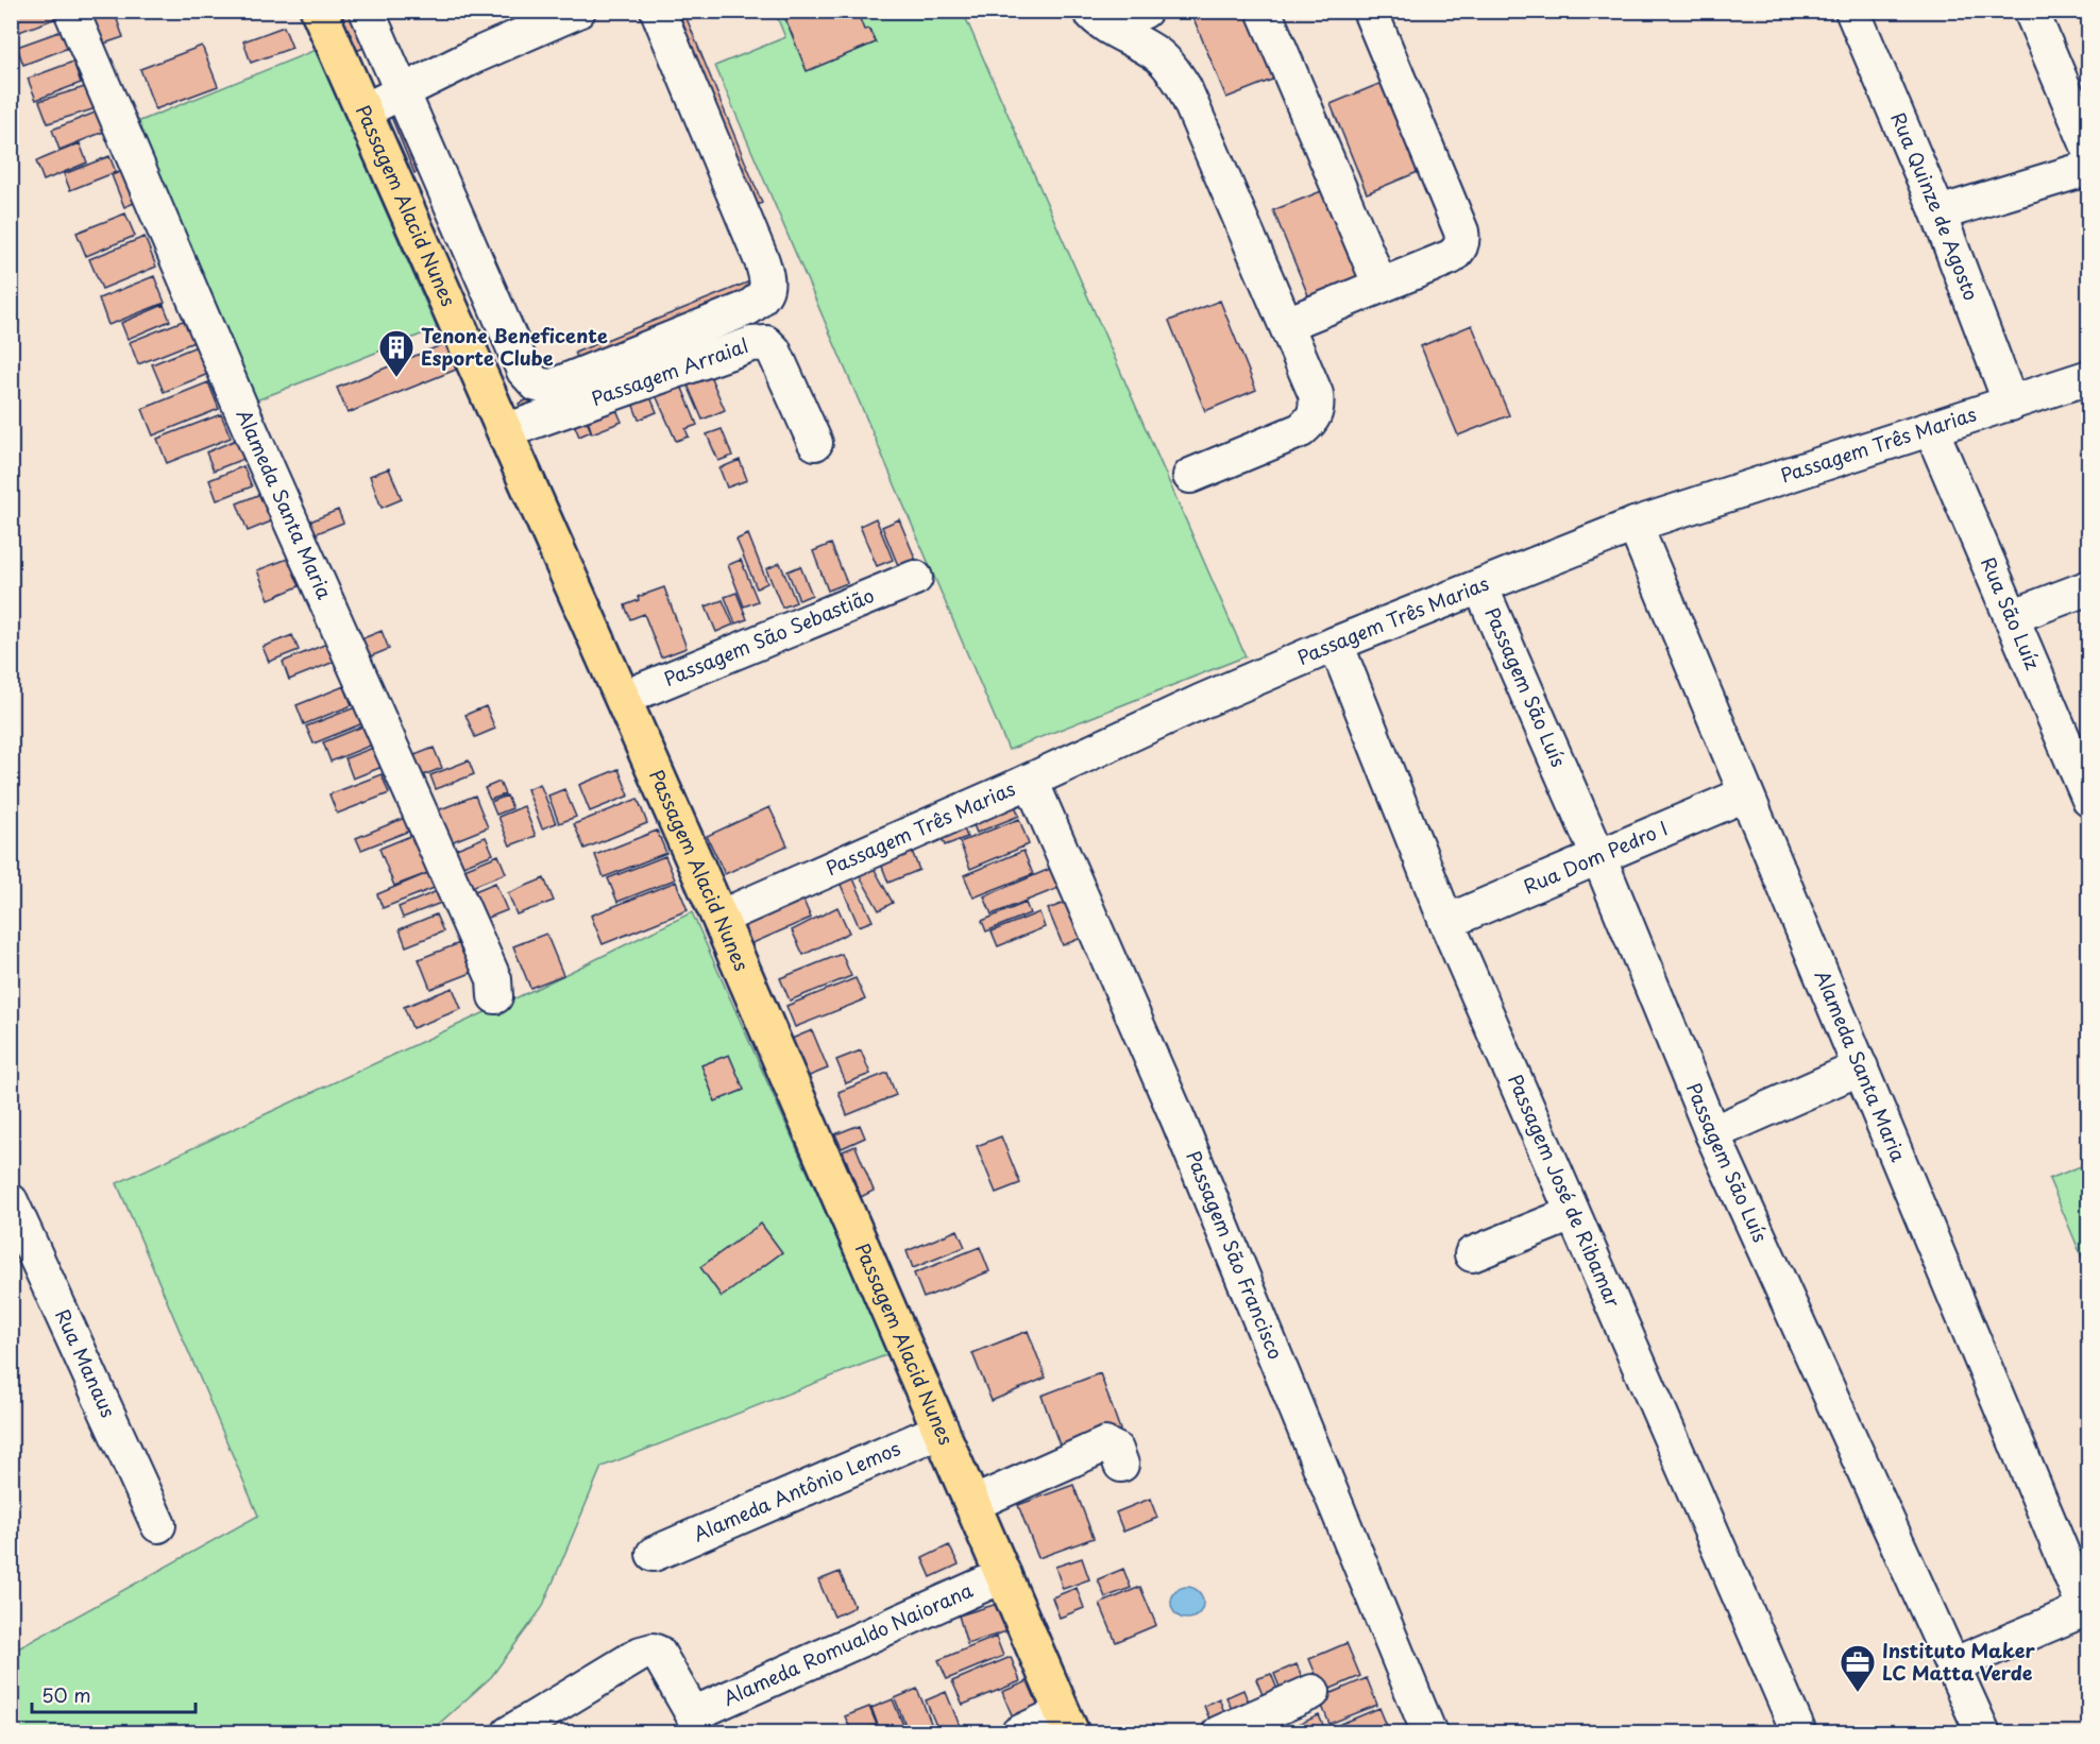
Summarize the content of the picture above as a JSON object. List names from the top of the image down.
{
  "streets": {
    "main road": ["Passagem Alacid Nunes"],
    "street": [
      "Rua Quinze de Agosto",
      "Passagem Arraial",
      "Passagem Três Marias",
      "Alameda Santa Maria",
      "Rua São Luíz",
      "Passagem São Sebastião",
      "Passagem São Luís",
      "Rua Dom Pedro I",
      "Passagem José de Ribamar",
      "Passagem São Francisco",
      "Rua Manaus",
      "Alameda Antônio Lemos",
      "Alameda Romualdo Naiorana"
    ]
  },
  "crossings": [
    ["Passagem Alacid Nunes", "Passagem Arraial"],
    ["Passagem Alacid Nunes", "Passagem Três Marias"],
    ["Passagem Alacid Nunes", "Passagem São Sebastião"],
    ["Passagem Alacid Nunes", "Alameda Antônio Lemos"],
    ["Passagem Alacid Nunes", "Alameda Romualdo Naiorana"],
    ["Rua Quinze de Agosto", "Passagem Três Marias"],
    ["Passagem Três Marias", "Alameda Santa Maria"],
    ["Passagem Três Marias", "Rua São Luíz"],
    ["Passagem Três Marias", "Passagem São Luís"],
    ["Passagem Três Marias", "Passagem José de Ribamar"],
    ["Passagem Três Marias", "Passagem São Francisco"],
    ["Alameda Santa Maria", "Passagem São Luís"],
    ["Alameda Santa Maria", "Rua Dom Pedro I"],
    ["Passagem São Luís", "Rua Dom Pedro I"],
    ["Rua Dom Pedro I", "Passagem José de Ribamar"]
  ],
  "places": {
    "building": ["Tenone Beneficente Esporte Clube"],
    "office": ["Instituto Maker LC Matta Verde"]
  },
  "scale_bar": "50 m"
}
